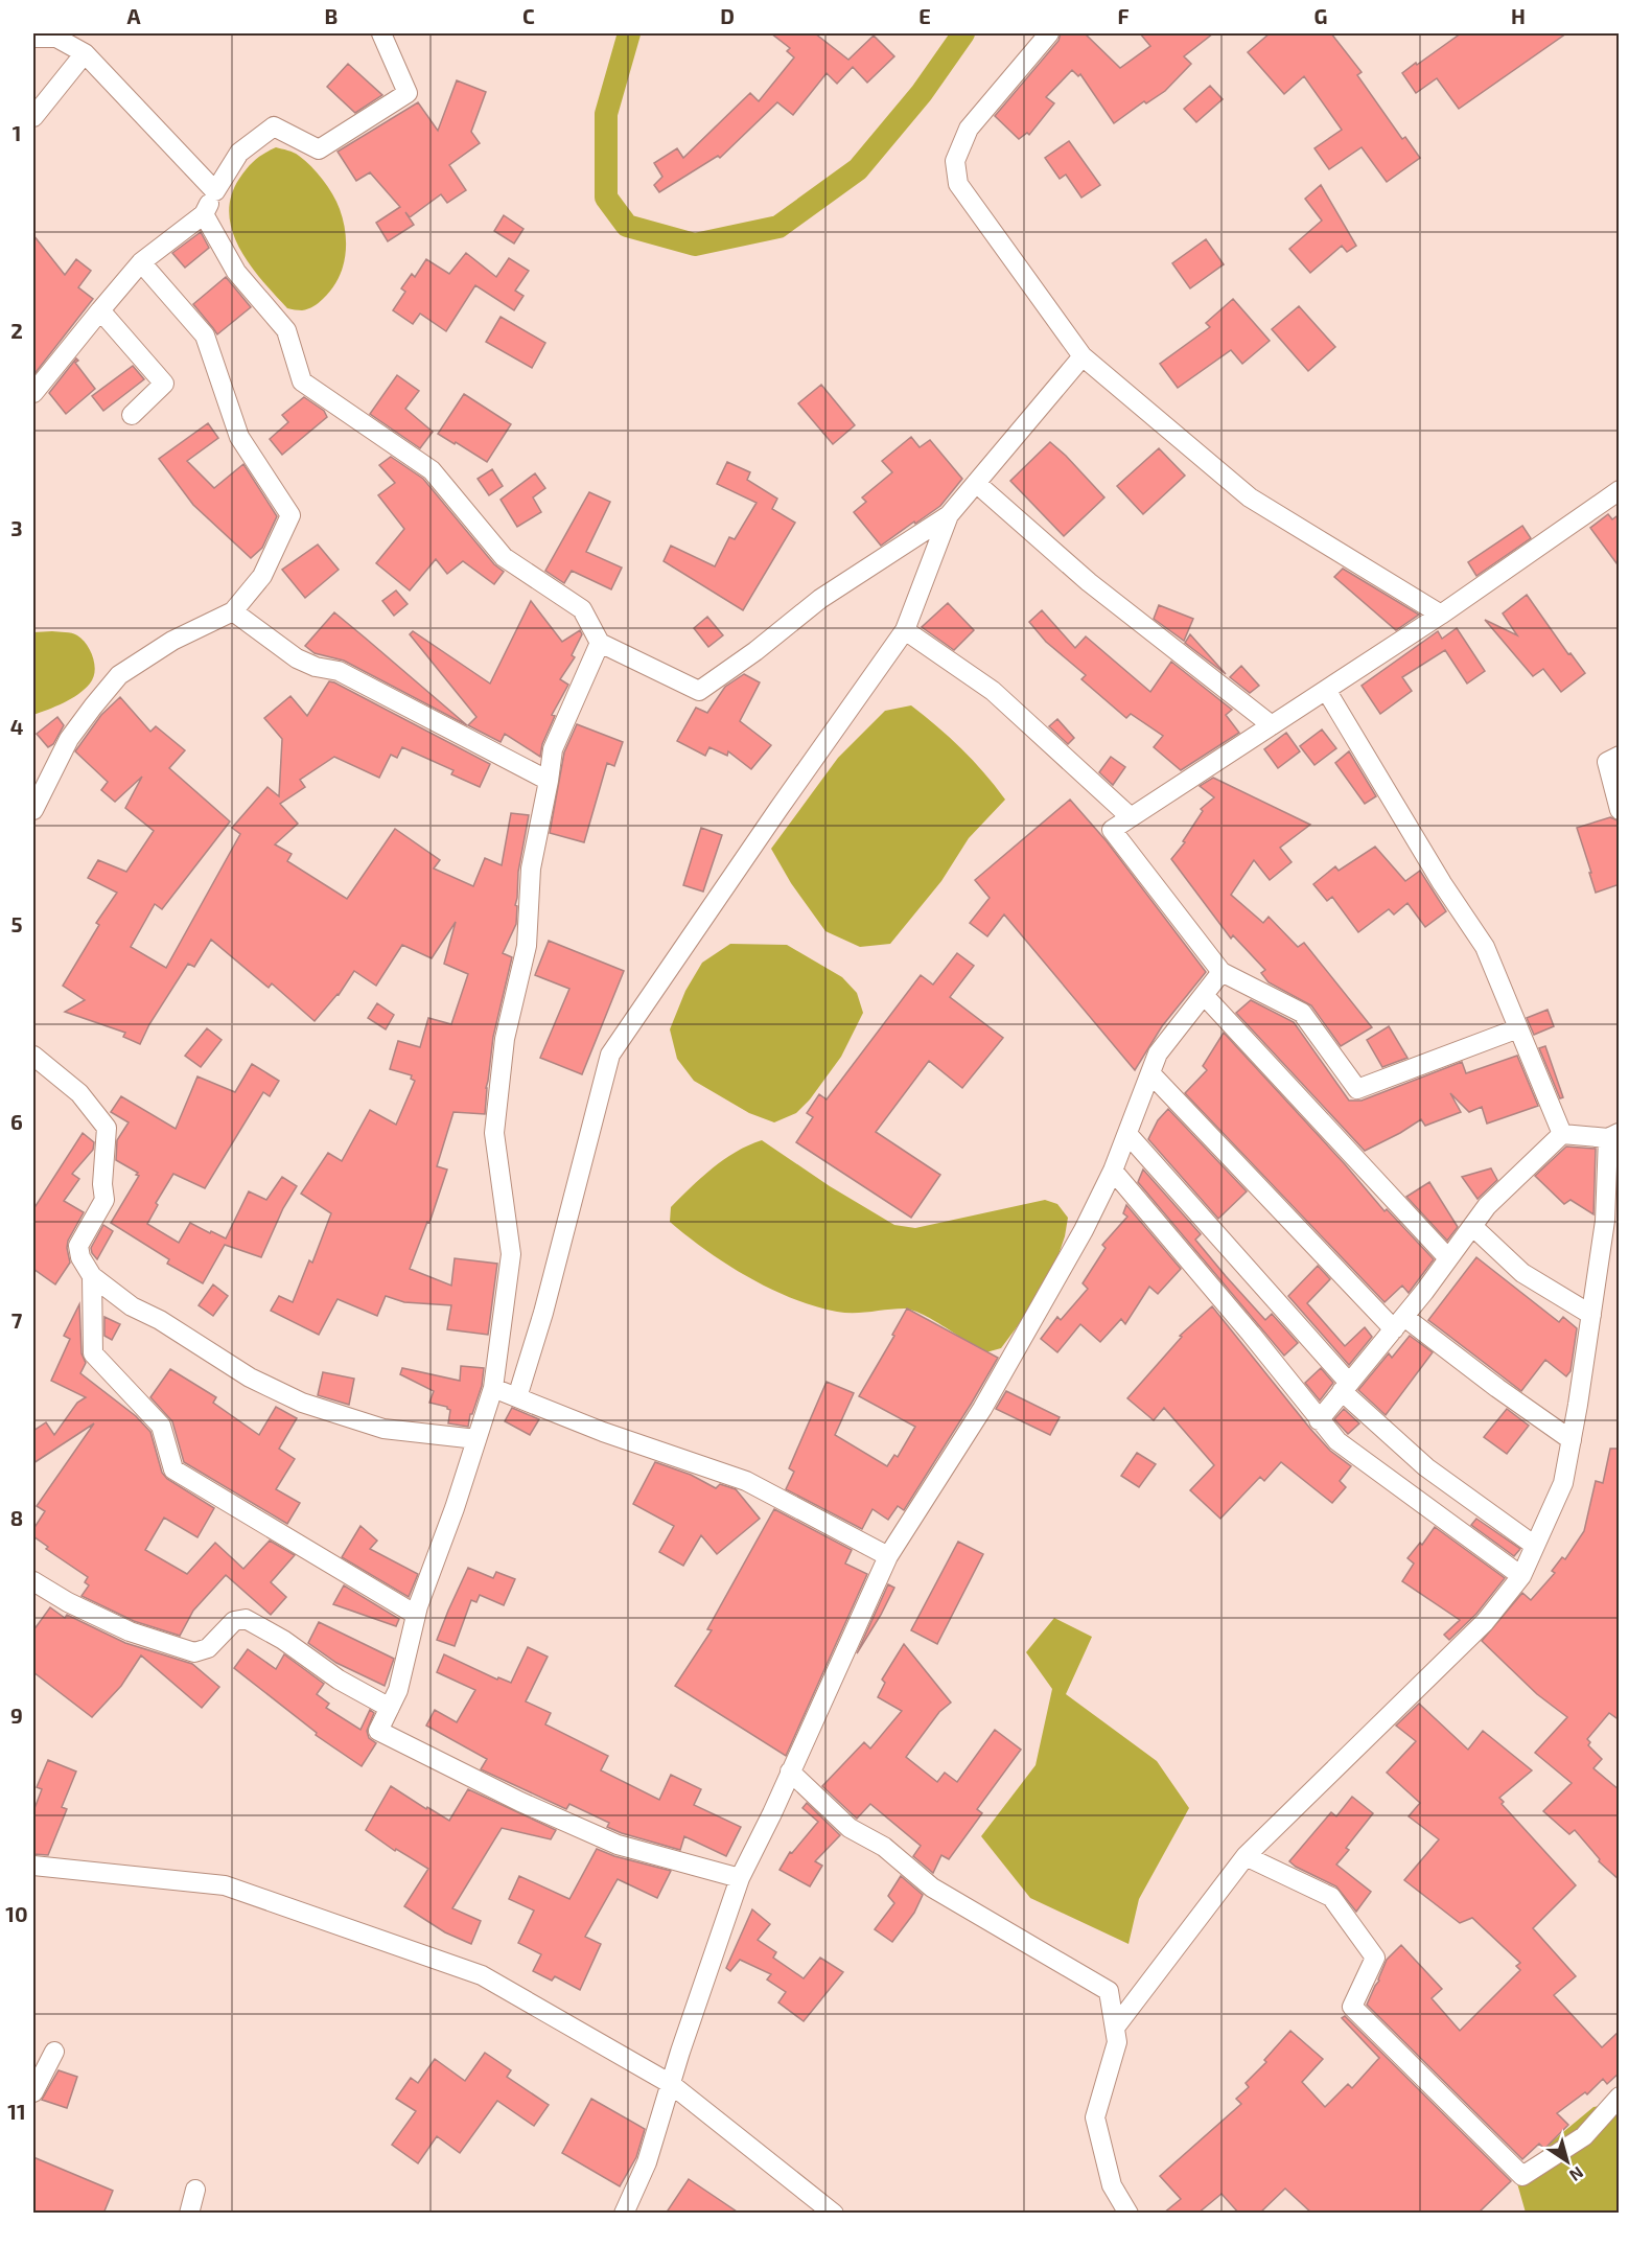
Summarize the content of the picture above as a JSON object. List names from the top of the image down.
{
  "north": "bottom right",
  "grid": {
    "columns": [
      "A",
      "B",
      "C",
      "D",
      "E",
      "F",
      "G",
      "H"
    ],
    "rows": [
      "1",
      "2",
      "3",
      "4",
      "5",
      "6",
      "7",
      "8",
      "9",
      "10",
      "11"
    ]
  }
}
